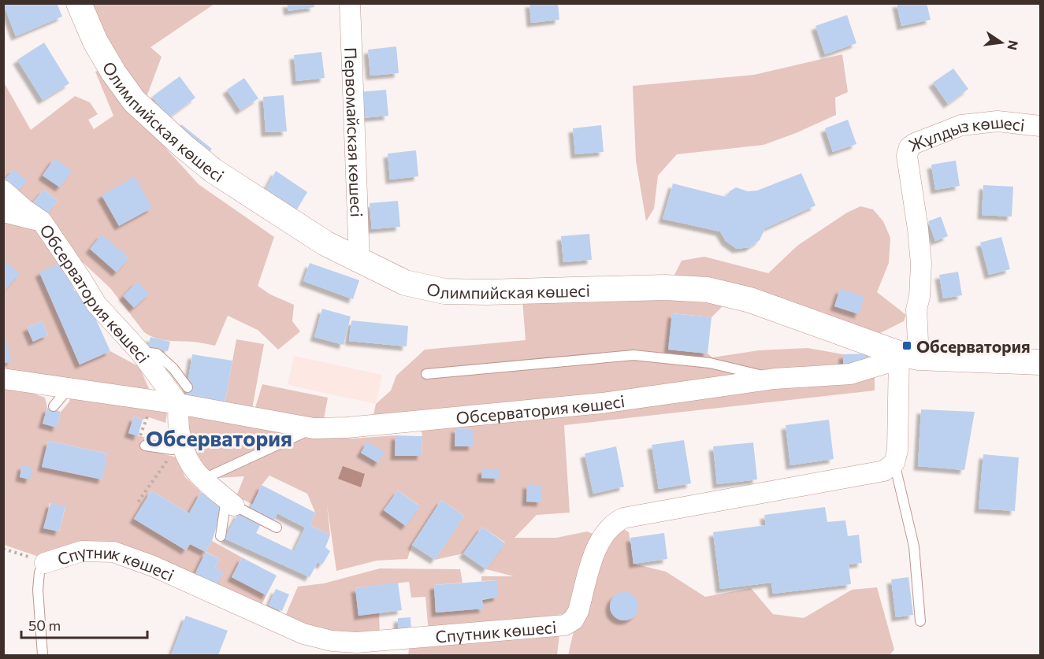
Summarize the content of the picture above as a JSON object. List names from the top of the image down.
{
  "streets": {
    "street": [
      "Олимпийская көшесі",
      "Первомайская көшесі",
      "Жұлдыз көшесі",
      "Обсерватория көшесі",
      "Спутник көшесі"
    ]
  },
  "crossings": [
    ["Олимпийская көшесі", "Первомайская көшесі"],
    ["Олимпийская көшесі", "Жұлдыз көшесі"],
    ["Олимпийская көшесі", "Обсерватория көшесі"],
    ["Жұлдыз көшесі", "Обсерватория көшесі"]
  ],
  "districts": ["Обсерватория"],
  "places": {
    "transit": ["Обсерватория"]
  },
  "scale_bar": "50 m",
  "north": "right"
}
